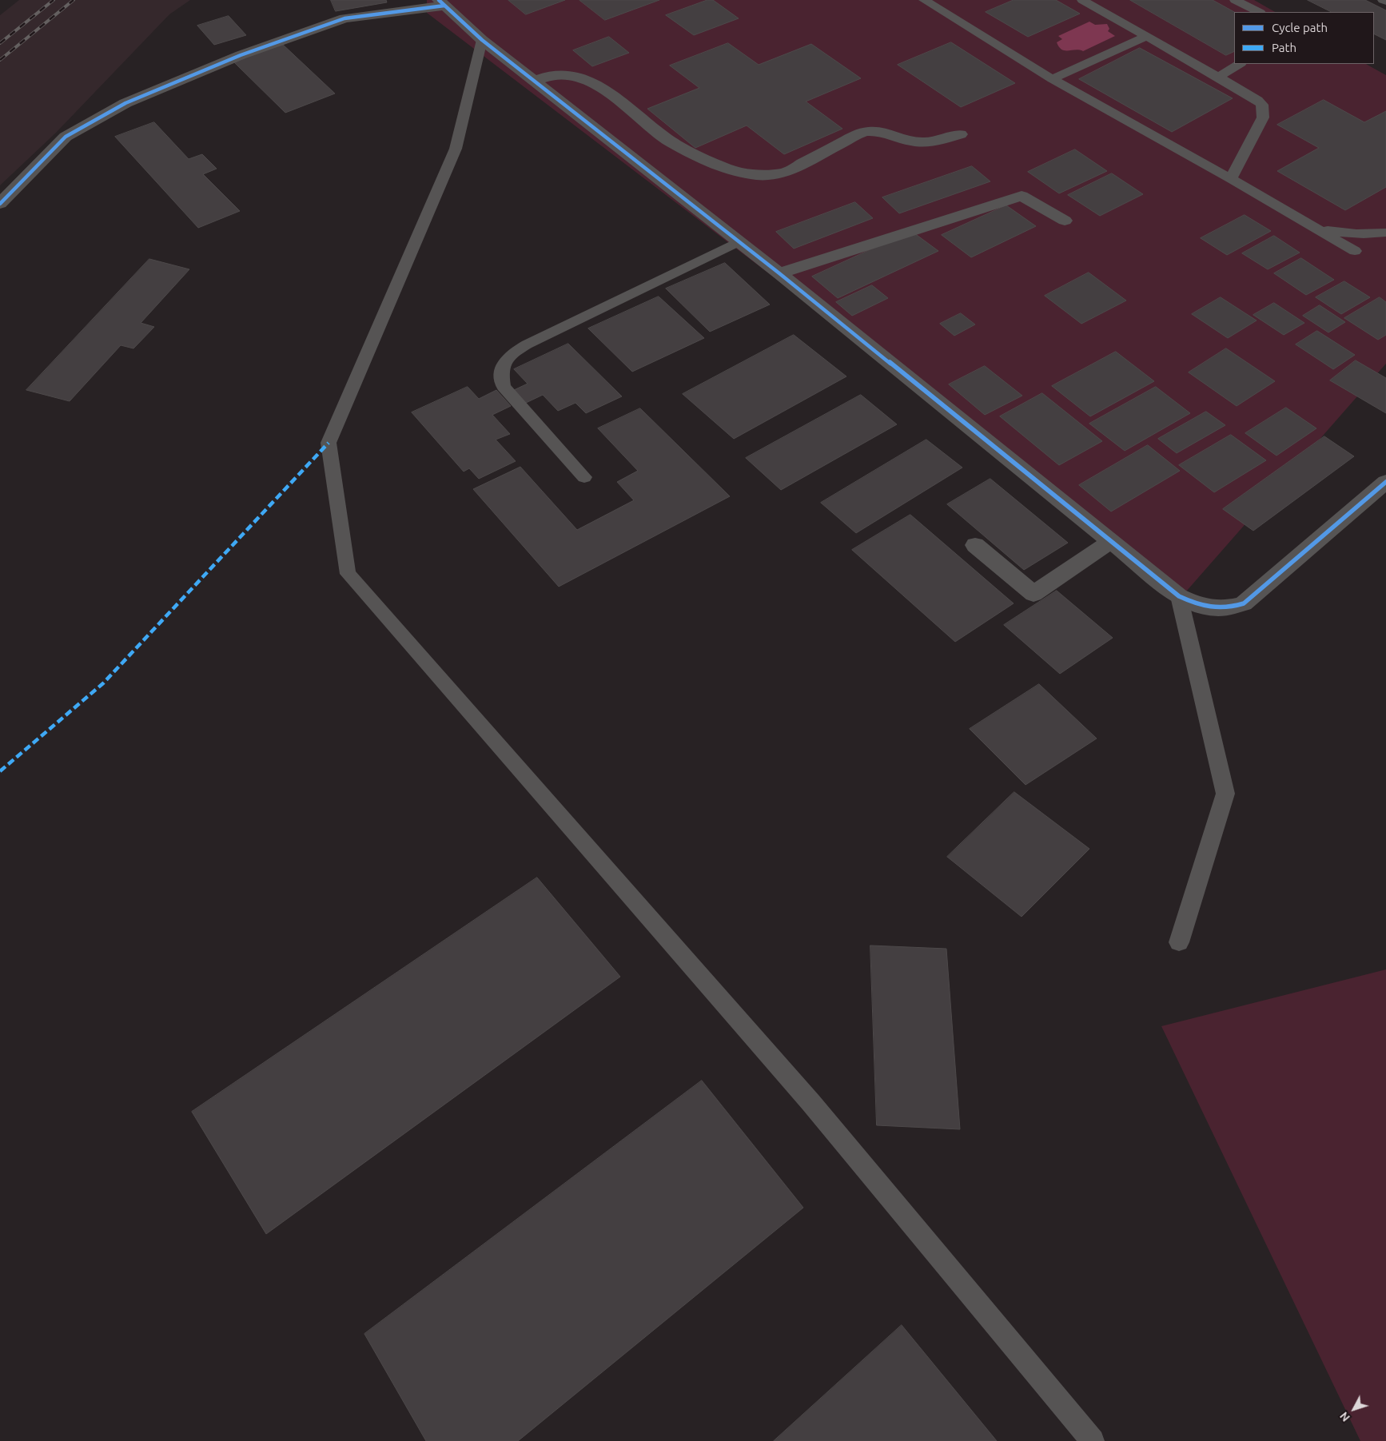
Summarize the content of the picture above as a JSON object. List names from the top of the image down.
{
  "legend": ["Cycle path", "Path"],
  "north": "bottom left"
}
